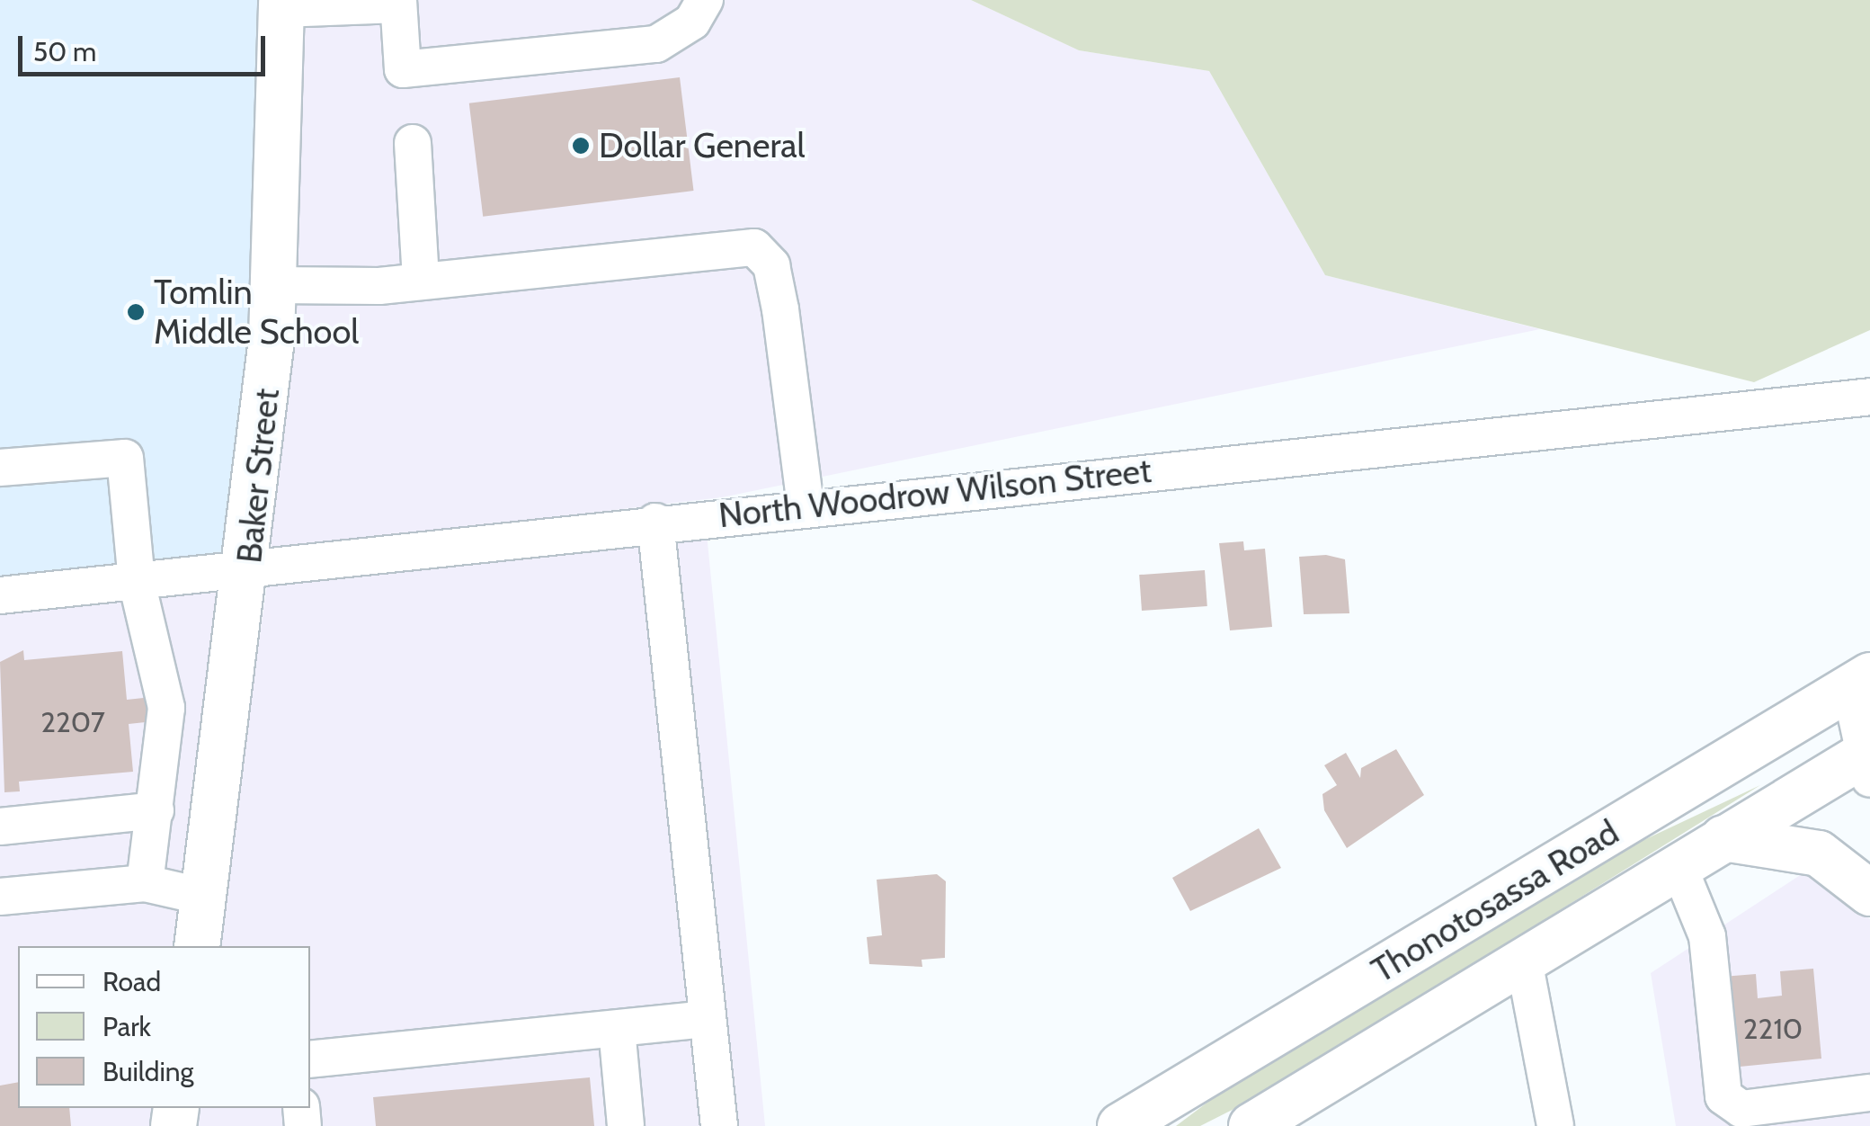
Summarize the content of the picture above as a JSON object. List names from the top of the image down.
{
  "streets": {
    "main road": ["Baker Street", "Thonotosassa Road"],
    "street": ["North Woodrow Wilson Street"]
  },
  "crossings": [
    ["Baker Street", "North Woodrow Wilson Street"]
  ],
  "places": ["Dollar General", "Tomlin Middle School"],
  "house_numbers": ["2207", "2210"],
  "legend": ["Road", "Park", "Building"],
  "scale_bar": "50 m"
}
